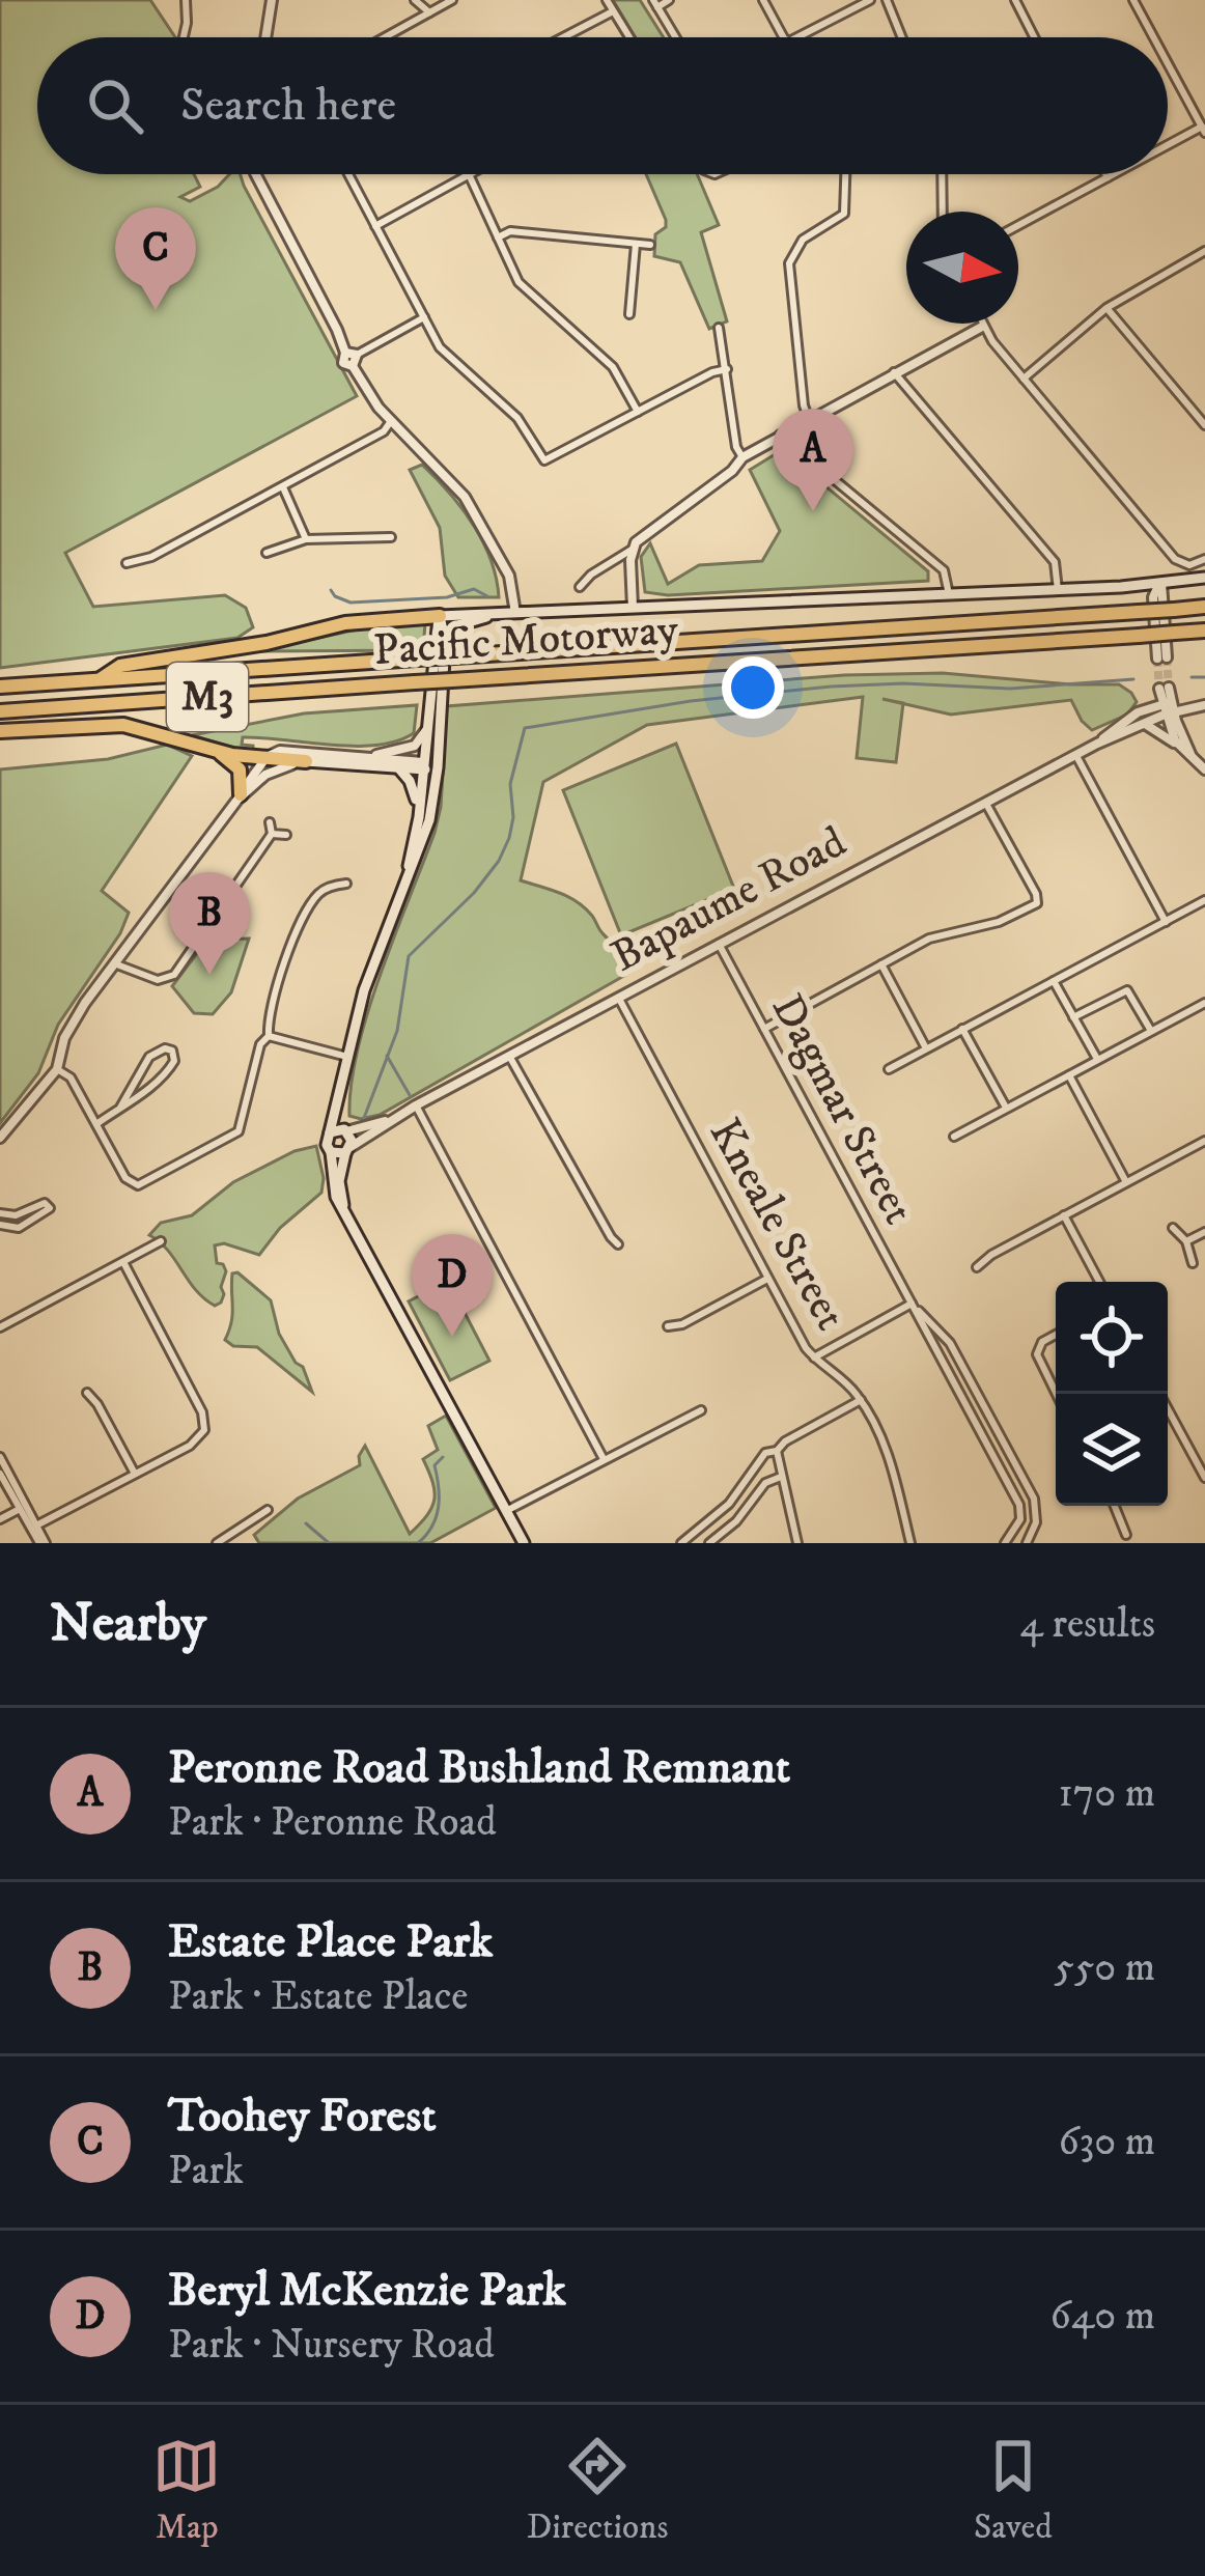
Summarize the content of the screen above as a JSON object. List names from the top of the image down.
{
  "streets": {
    "highway": ["Pacific Motorway", "M3"],
    "street": ["Bapaume Road", "Dagmar Street", "Kneale Street"]
  },
  "crossings": [
    ["Bapaume Road", "Dagmar Street"],
    ["Bapaume Road", "Kneale Street"]
  ],
  "north": "right",
  "page": {
    "search": "Search here",
    "pins": [
      "C",
      "A",
      "B",
      "D"
    ],
    "heading": ["Nearby", "4 results"],
    "list": [
      {
        "mark": "A",
        "name": "Peronne Road Bushland Remnant",
        "note": "Park · Peronne Road",
        "value": "170 m"
      },
      {
        "mark": "B",
        "name": "Estate Place Park",
        "note": "Park · Estate Place",
        "value": "550 m"
      },
      {
        "mark": "C",
        "name": "Toohey Forest",
        "note": "Park",
        "value": "630 m"
      },
      {
        "mark": "D",
        "name": "Beryl McKenzie Park",
        "note": "Park · Nursery Road",
        "value": "640 m"
      }
    ],
    "nav": ["Map", "Directions", "Saved"]
  }
}
